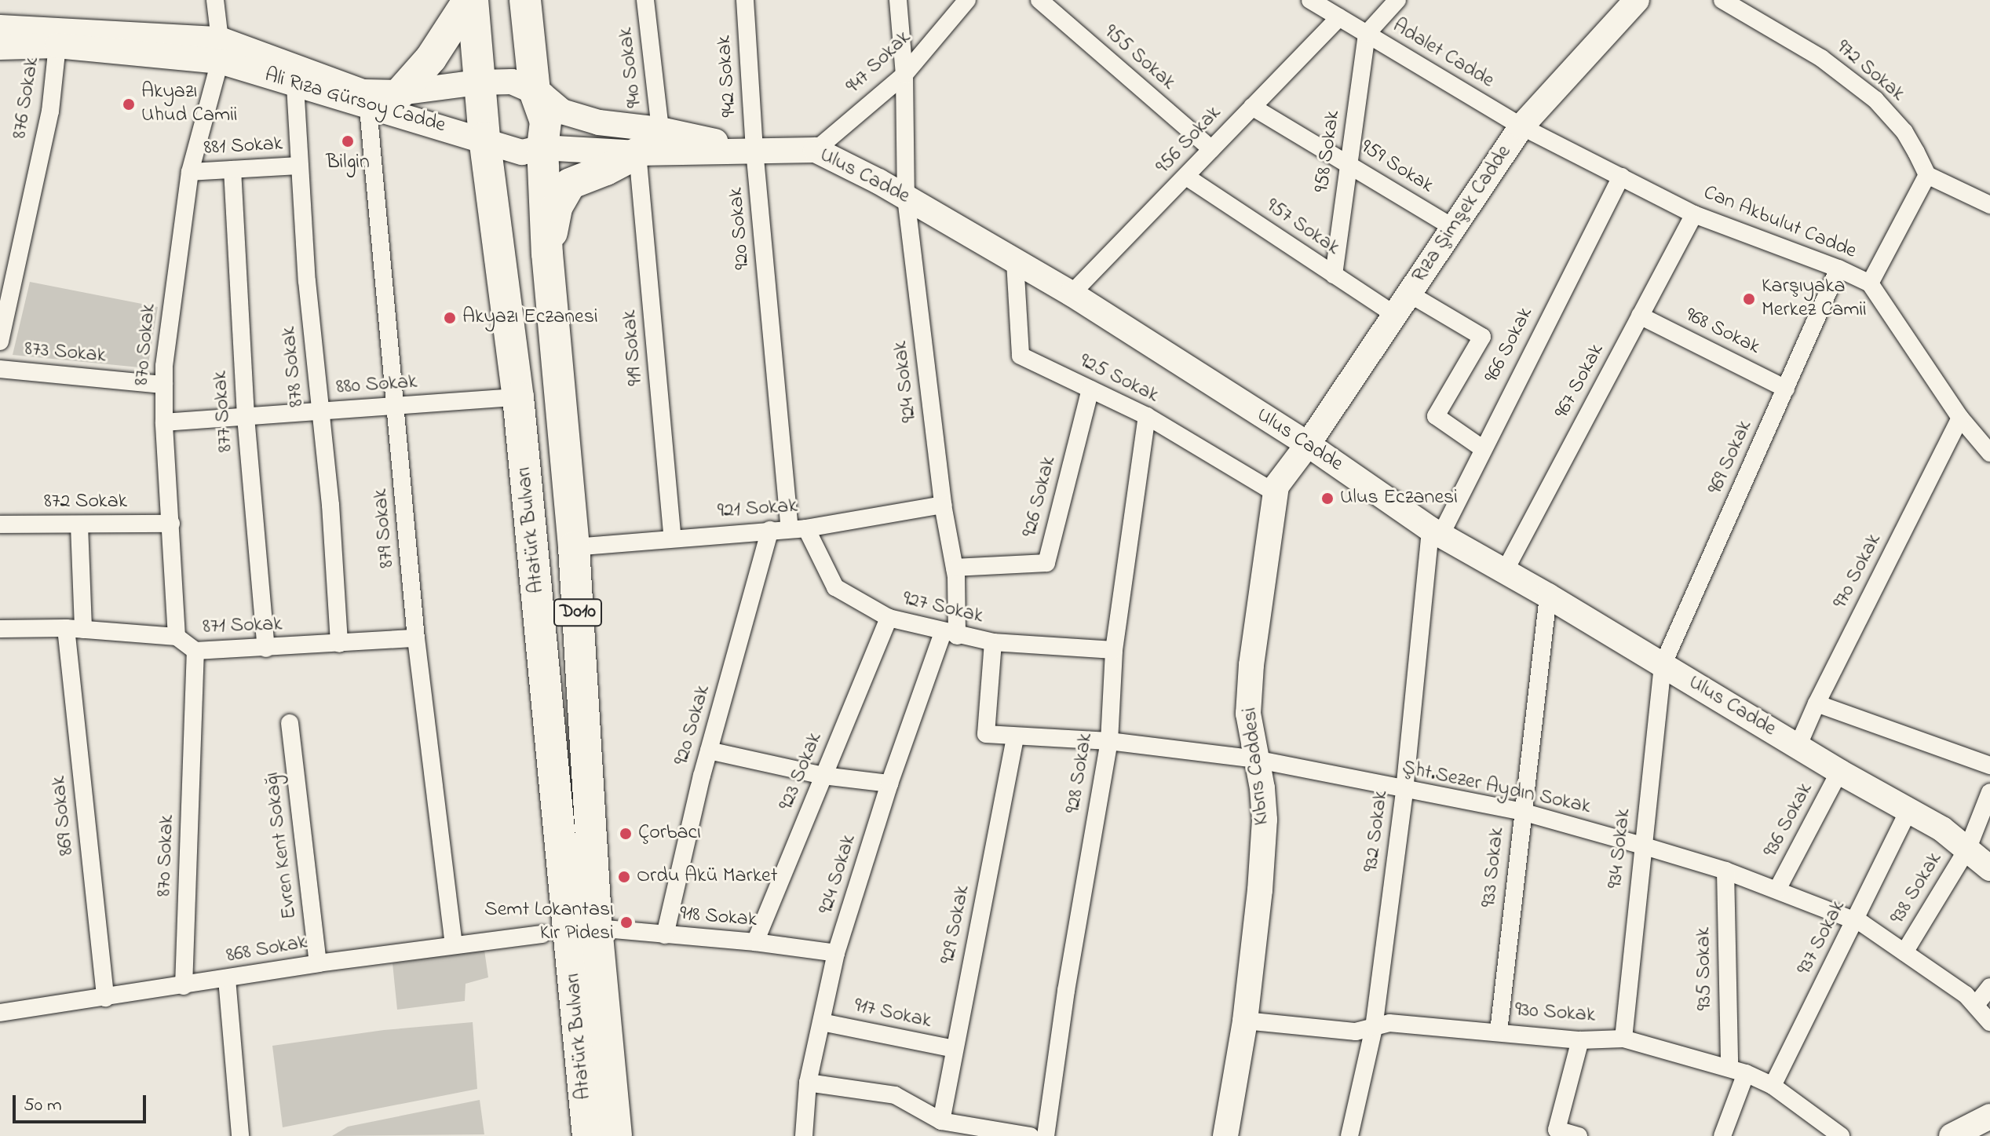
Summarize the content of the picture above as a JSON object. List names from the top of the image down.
{
  "streets": {
    "highway": ["Atatürk Bulvarı", "D010"],
    "street": [
      "Adalet Cadde",
      "955 Sokak",
      "947 Sokak",
      "940 Sokak",
      "972 Sokak",
      "942 Sokak",
      "876 Sokak",
      "Ali Rıza Gürsoy Cadde",
      "956 Sokak",
      "881 Sokak",
      "958 Sokak",
      "959 Sokak",
      "Ulus Cadde",
      "Rıza Şimşek Cadde",
      "Can Akbulut Cadde",
      "957 Sokak",
      "920 Sokak",
      "968 Sokak",
      "870 Sokak",
      "966 Sokak",
      "919 Sokak",
      "873 Sokak",
      "878 Sokak",
      "925 Sokak",
      "924 Sokak",
      "967 Sokak",
      "880 Sokak",
      "877 Sokak",
      "969 Sokak",
      "926 Sokak",
      "872 Sokak",
      "921 Sokak",
      "879 Sokak",
      "970 Sokak",
      "927 Sokak",
      "871 Sokak",
      "Kıbrıs Caddesi",
      "923 Sokak",
      "928 Sokak",
      "Şht.Sezer Aydın Sokak",
      "869 Sokak",
      "936 Sokak",
      "932 Sokak",
      "Evren Kent Sokağı",
      "934 Sokak",
      "933 Sokak",
      "938 Sokak",
      "918 Sokak",
      "929 Sokak",
      "937 Sokak",
      "868 Sokak",
      "935 Sokak",
      "930 Sokak",
      "917 Sokak"
    ]
  },
  "crossings": [
    ["Adalet Cadde", "956 Sokak"],
    ["Adalet Cadde", "958 Sokak"],
    ["Adalet Cadde", "Rıza Şimşek Cadde"],
    ["Adalet Cadde", "Can Akbulut Cadde"],
    ["955 Sokak", "956 Sokak"],
    ["947 Sokak", "Ulus Cadde"],
    ["947 Sokak", "924 Sokak"],
    ["940 Sokak", "Ulus Cadde"],
    ["942 Sokak", "Ulus Cadde"],
    ["942 Sokak", "920 Sokak"],
    ["876 Sokak", "Ali Rıza Gürsoy Cadde"],
    ["Ali Rıza Gürsoy Cadde", "Ulus Cadde"],
    ["Ali Rıza Gürsoy Cadde", "870 Sokak"],
    ["Ali Rıza Gürsoy Cadde", "878 Sokak"],
    ["Ali Rıza Gürsoy Cadde", "879 Sokak"],
    ["Ali Rıza Gürsoy Cadde", "Atatürk Bulvarı"],
    ["956 Sokak", "959 Sokak"],
    ["956 Sokak", "Ulus Cadde"],
    ["956 Sokak", "957 Sokak"],
    ["881 Sokak", "870 Sokak"],
    ["881 Sokak", "878 Sokak"],
    ["881 Sokak", "877 Sokak"],
    ["958 Sokak", "959 Sokak"],
    ["958 Sokak", "957 Sokak"],
    ["959 Sokak", "Rıza Şimşek Cadde"],
    ["Ulus Cadde", "Rıza Şimşek Cadde"],
    ["Ulus Cadde", "920 Sokak"],
    ["Ulus Cadde", "966 Sokak"],
    ["Ulus Cadde", "919 Sokak"],
    ["Ulus Cadde", "925 Sokak"],
    ["Ulus Cadde", "924 Sokak"],
    ["Ulus Cadde", "967 Sokak"],
    ["Ulus Cadde", "969 Sokak"],
    ["Ulus Cadde", "Atatürk Bulvarı"],
    ["Ulus Cadde", "970 Sokak"],
    ["Ulus Cadde", "Kıbrıs Caddesi"],
    ["Ulus Cadde", "936 Sokak"],
    ["Ulus Cadde", "932 Sokak"],
    ["Ulus Cadde", "934 Sokak"],
    ["Ulus Cadde", "933 Sokak"],
    ["Ulus Cadde", "938 Sokak"],
    ["Ulus Cadde", "937 Sokak"],
    ["Rıza Şimşek Cadde", "Can Akbulut Cadde"],
    ["Rıza Şimşek Cadde", "957 Sokak"],
    ["Rıza Şimşek Cadde", "Kıbrıs Caddesi"],
    ["Can Akbulut Cadde", "966 Sokak"],
    ["Can Akbulut Cadde", "967 Sokak"],
    ["Can Akbulut Cadde", "969 Sokak"],
    ["Can Akbulut Cadde", "970 Sokak"],
    ["920 Sokak", "921 Sokak"],
    ["920 Sokak", "927 Sokak"],
    ["920 Sokak", "918 Sokak"],
    ["968 Sokak", "967 Sokak"],
    ["968 Sokak", "969 Sokak"],
    ["870 Sokak", "873 Sokak"],
    ["870 Sokak", "880 Sokak"],
    ["870 Sokak", "872 Sokak"],
    ["870 Sokak", "871 Sokak"],
    ["870 Sokak", "868 Sokak"],
    ["966 Sokak", "932 Sokak"],
    ["919 Sokak", "921 Sokak"],
    ["878 Sokak", "880 Sokak"],
    ["878 Sokak", "871 Sokak"],
    ["925 Sokak", "926 Sokak"],
    ["925 Sokak", "Kıbrıs Caddesi"],
    ["925 Sokak", "928 Sokak"],
    ["924 Sokak", "926 Sokak"],
    ["924 Sokak", "921 Sokak"],
    ["924 Sokak", "927 Sokak"],
    ["924 Sokak", "918 Sokak"],
    ["924 Sokak", "917 Sokak"],
    ["880 Sokak", "877 Sokak"],
    ["880 Sokak", "879 Sokak"],
    ["880 Sokak", "Atatürk Bulvarı"],
    ["877 Sokak", "871 Sokak"],
    ["969 Sokak", "934 Sokak"],
    ["872 Sokak", "869 Sokak"],
    ["921 Sokak", "Atatürk Bulvarı"],
    ["921 Sokak", "927 Sokak"],
    ["879 Sokak", "871 Sokak"],
    ["879 Sokak", "868 Sokak"],
    ["Atatürk Bulvarı", "918 Sokak"],
    ["927 Sokak", "923 Sokak"],
    ["927 Sokak", "928 Sokak"],
    ["927 Sokak", "Şht.Sezer Aydın Sokak"],
    ["871 Sokak", "869 Sokak"],
    ["Kıbrıs Caddesi", "Şht.Sezer Aydın Sokak"],
    ["Kıbrıs Caddesi", "930 Sokak"],
    ["923 Sokak", "918 Sokak"],
    ["928 Sokak", "Şht.Sezer Aydın Sokak"],
    ["Şht.Sezer Aydın Sokak", "936 Sokak"],
    ["Şht.Sezer Aydın Sokak", "932 Sokak"],
    ["Şht.Sezer Aydın Sokak", "934 Sokak"],
    ["Şht.Sezer Aydın Sokak", "933 Sokak"],
    ["Şht.Sezer Aydın Sokak", "938 Sokak"],
    ["Şht.Sezer Aydın Sokak", "929 Sokak"],
    ["Şht.Sezer Aydın Sokak", "937 Sokak"],
    ["Şht.Sezer Aydın Sokak", "935 Sokak"],
    ["869 Sokak", "868 Sokak"],
    ["932 Sokak", "930 Sokak"],
    ["Evren Kent Sokağı", "868 Sokak"],
    ["934 Sokak", "930 Sokak"],
    ["933 Sokak", "930 Sokak"],
    ["929 Sokak", "917 Sokak"],
    ["937 Sokak", "930 Sokak"],
    ["935 Sokak", "930 Sokak"]
  ],
  "places": [
    "Akyazı Uhud Camii",
    "Bilgin",
    "Karşıyaka Merkez Camii",
    "Akyazı Eczanesi",
    "Ulus Eczanesi",
    "Çorbacı",
    "Ordu Akü Market",
    "Semt Lokantası Kır Pidesi"
  ],
  "scale_bar": "50 m"
}
